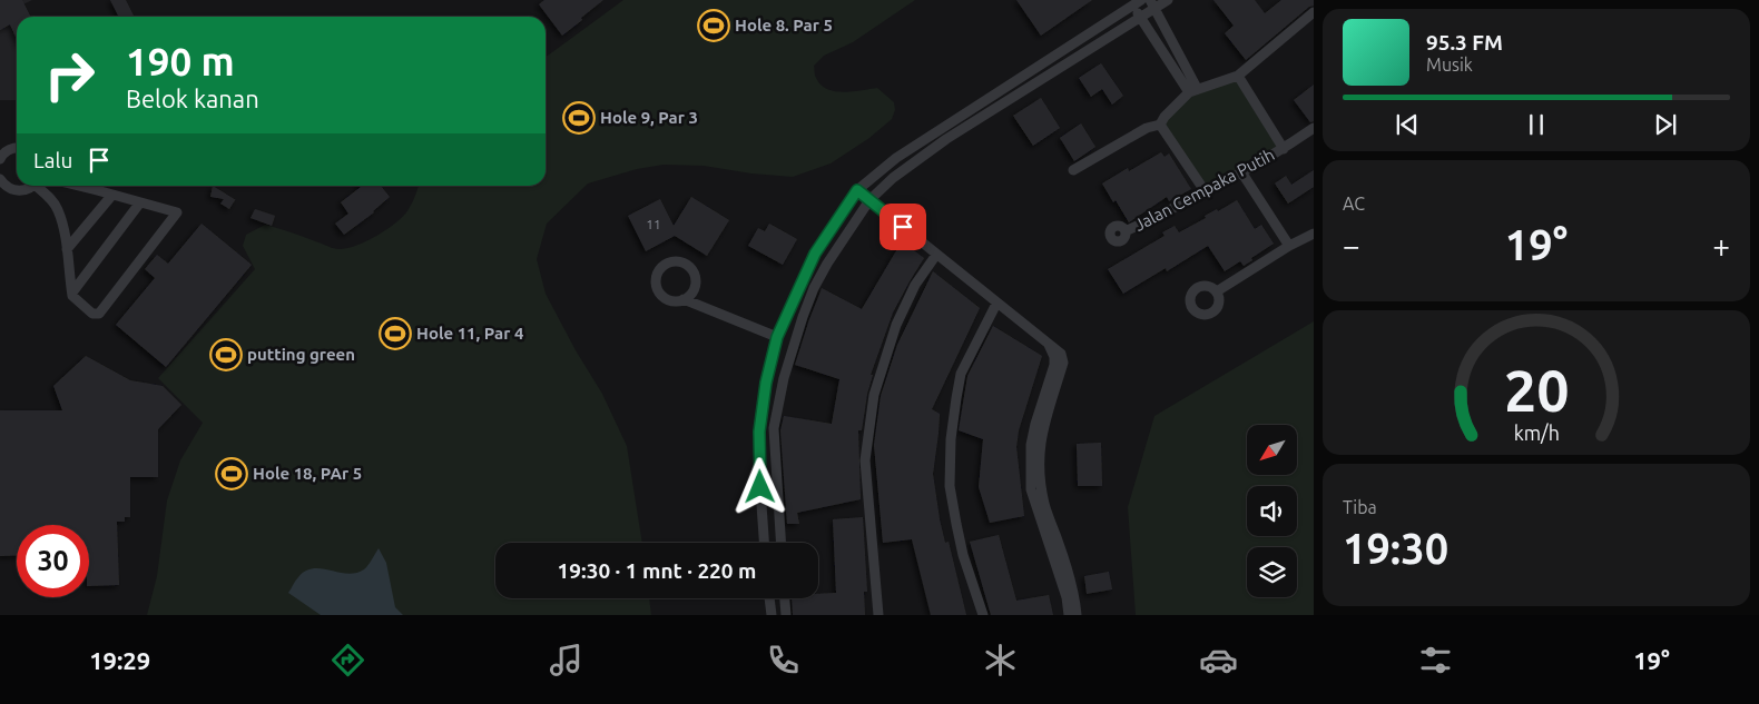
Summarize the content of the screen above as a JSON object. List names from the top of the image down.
{
  "streets": {
    "street": ["Jalan Cempaka Putih"]
  },
  "places": {
    "sports": [
      "Hole 8. Par 5",
      "Hole 9, Par 3",
      "Hole 11, Par 4",
      "putting green",
      "Hole 18, PAr 5"
    ]
  },
  "house_numbers": ["11"],
  "north": "bottom left",
  "page": {
    "turn": ["190 m", "Belok kanan"],
    "song": ["95.3 FM", "Musik"],
    "then": "Lalu",
    "tile": [
      "AC",
      ["Tiba", "19:30"]
    ],
    "heat": ["−", "19°", "+"],
    "limit": "30",
    "trip": "19:30 · 1 mnt · 220 m",
    "tabs": ["19:29", "19°"],
    "gauge": ["20", "km/h"]
  }
}
